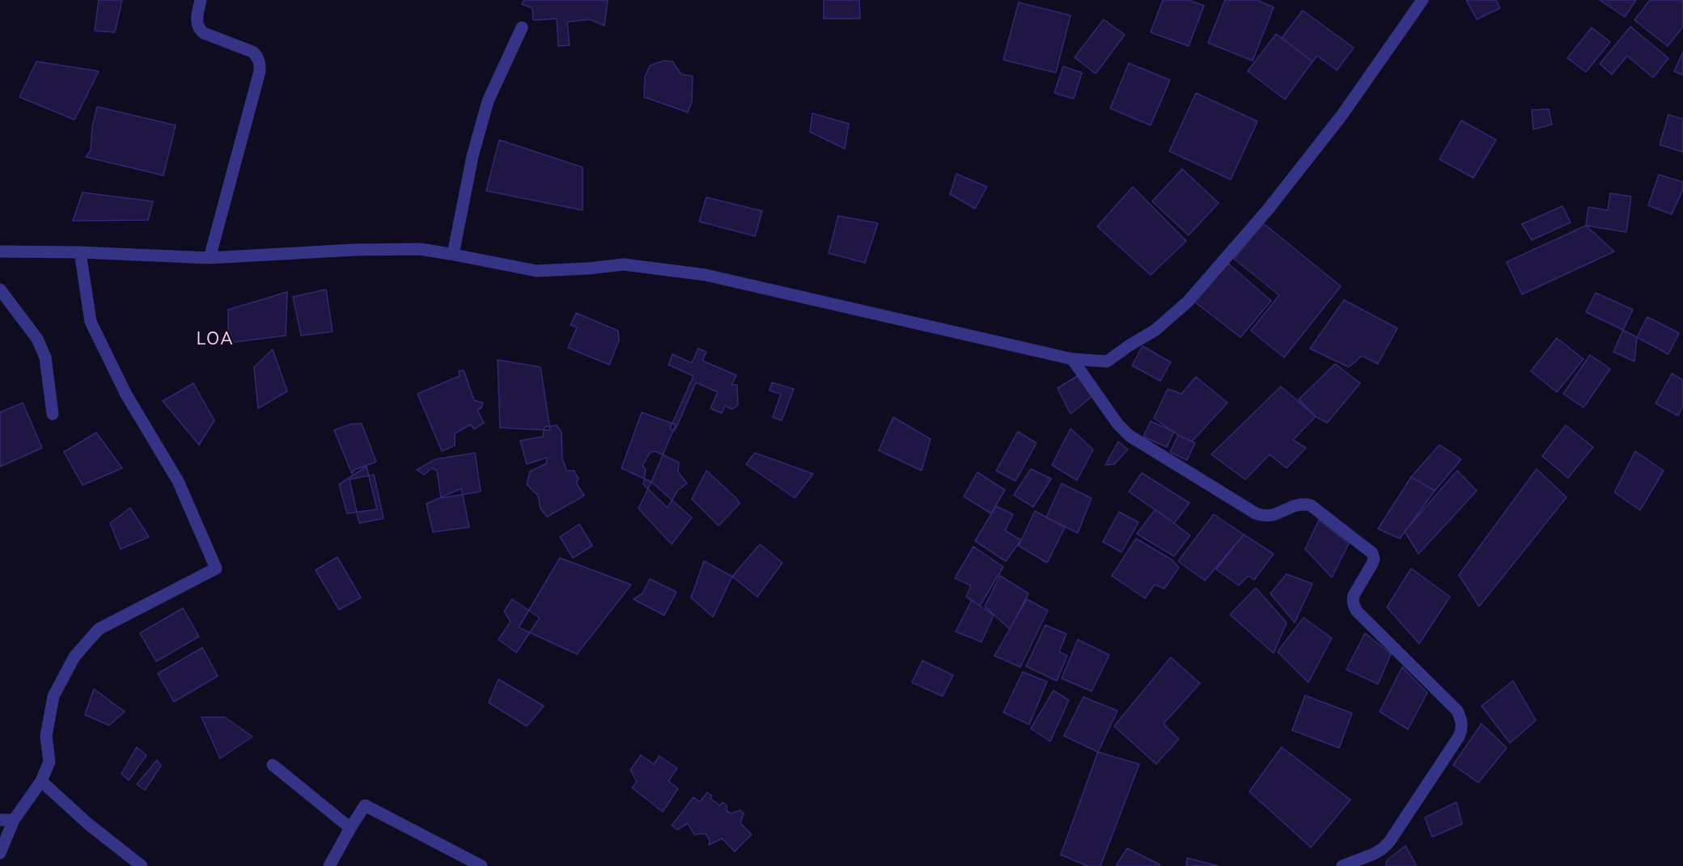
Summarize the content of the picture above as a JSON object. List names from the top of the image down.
{
  "districts": ["LOA"]
}
